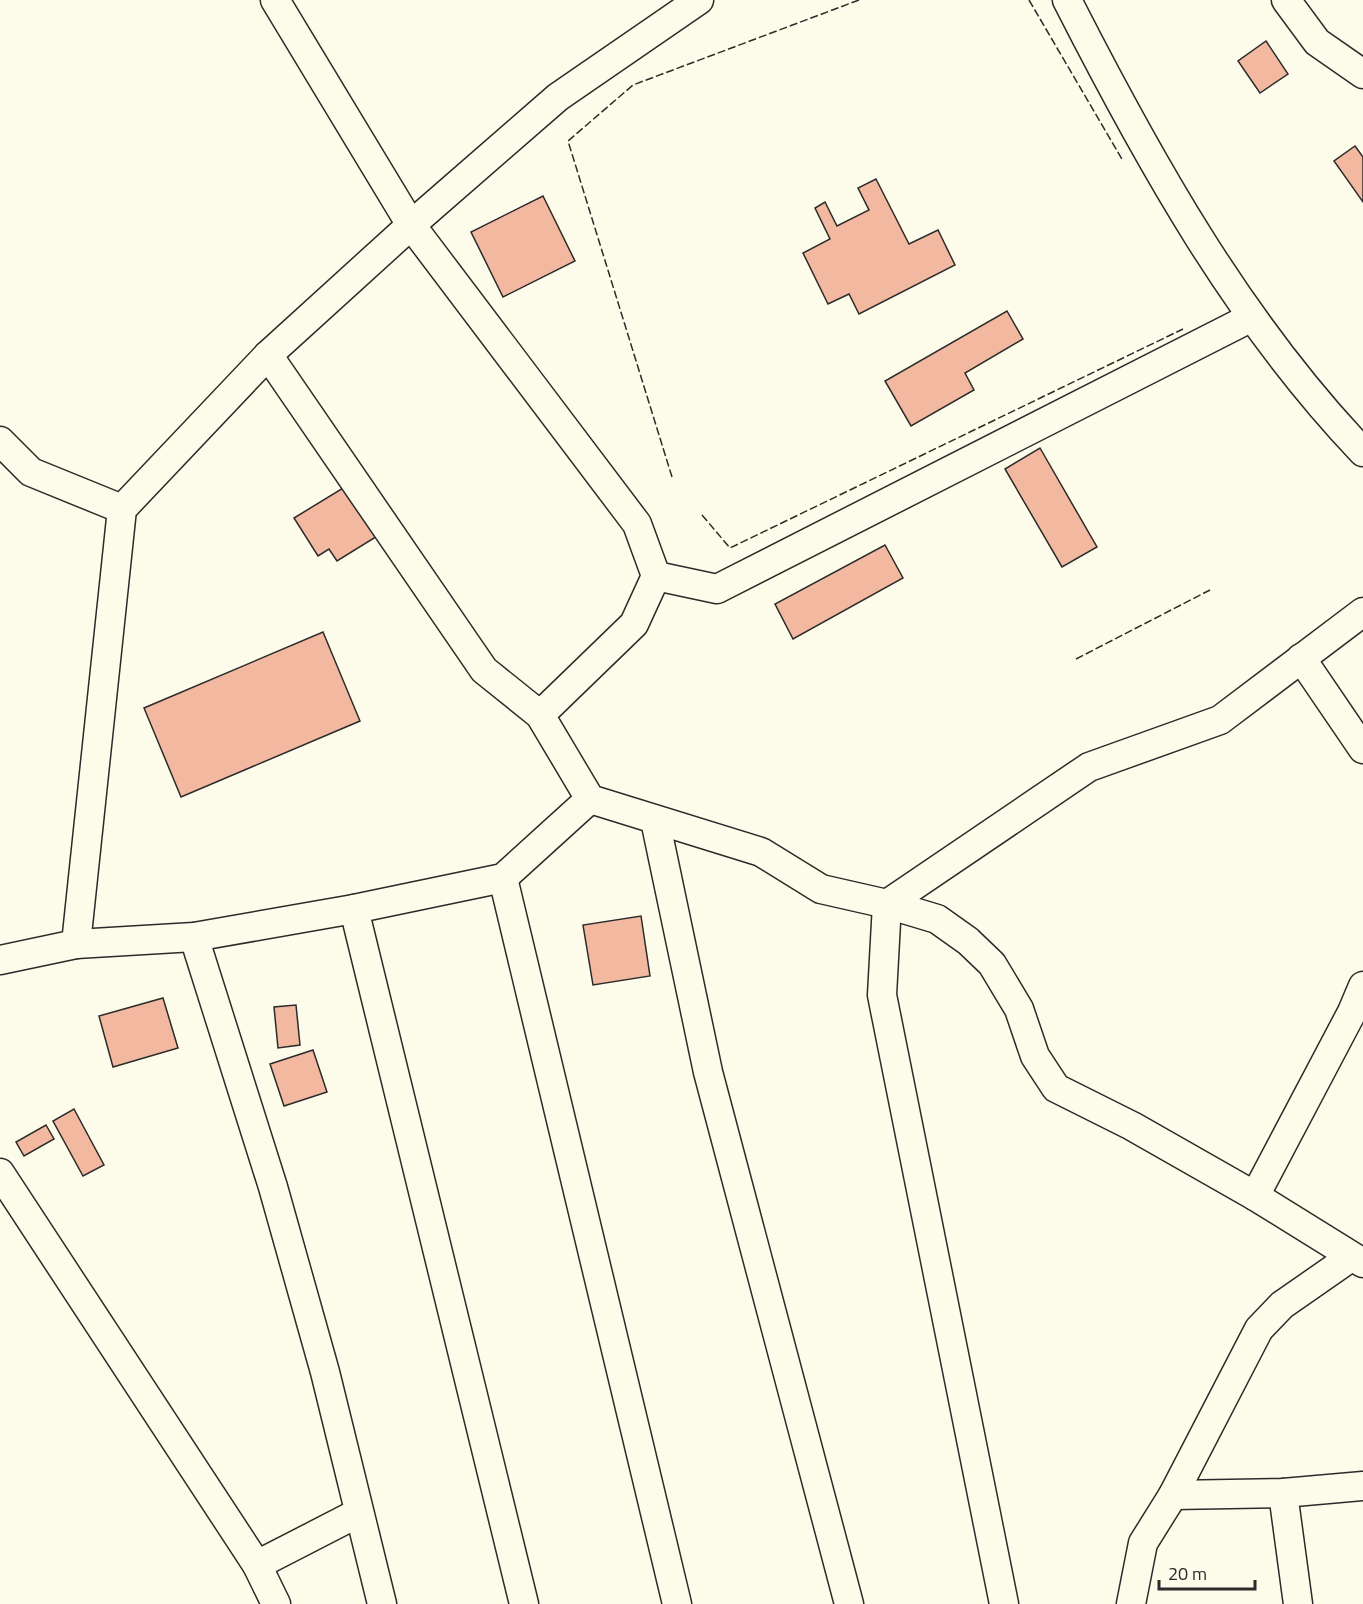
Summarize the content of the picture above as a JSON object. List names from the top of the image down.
{
  "scale_bar": "20 m"
}
